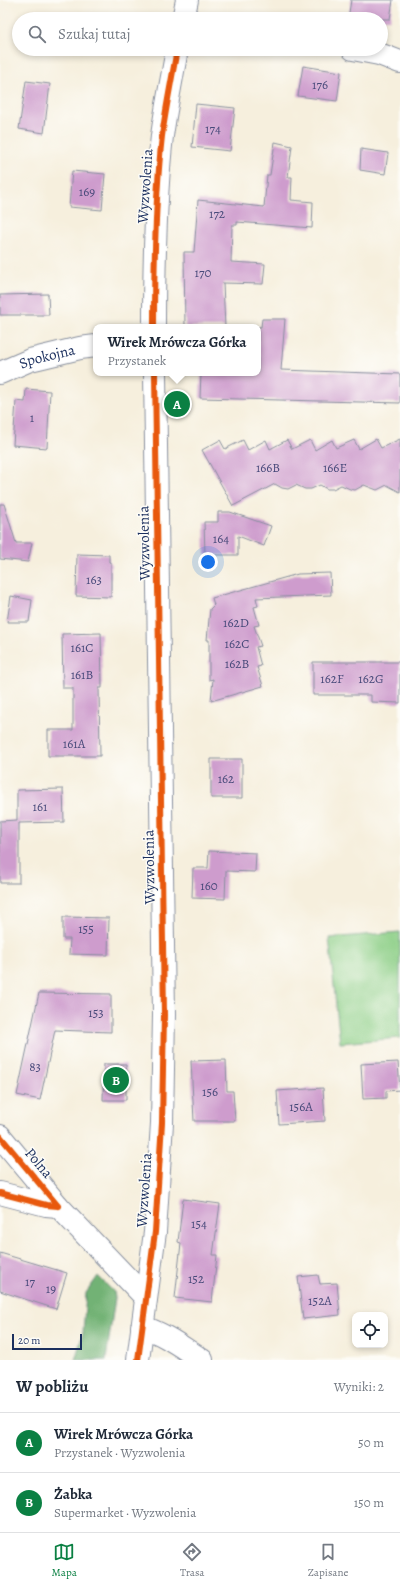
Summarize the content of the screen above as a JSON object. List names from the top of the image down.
{
  "streets": {
    "street": ["Wyzwolenia", "Spokojna", "Polna"]
  },
  "crossings": [
    ["Wyzwolenia", "Polna"]
  ],
  "house_numbers": [
    "176",
    "174",
    "169",
    "172",
    "170",
    "1",
    "166B",
    "166E",
    "164",
    "163",
    "162D",
    "162C",
    "161C",
    "162B",
    "161B",
    "162F",
    "162G",
    "161A",
    "162",
    "161",
    "160",
    "155",
    "153",
    "83",
    "156",
    "156A",
    "154",
    "152",
    "17",
    "19",
    "152A"
  ],
  "scale_bar": "20 m",
  "page": {
    "search": "Szukaj tutaj",
    "popup": ["Wirek Mrówcza Górka", "Przystanek"],
    "pins": ["A", "B"],
    "scale": "20 m",
    "heading": ["W pobliżu", "Wyniki: 2"],
    "list": [
      {
        "mark": "A",
        "name": "Wirek Mrówcza Górka",
        "note": "Przystanek · Wyzwolenia",
        "value": "50 m"
      },
      {
        "mark": "B",
        "name": "Żabka",
        "note": "Supermarket · Wyzwolenia",
        "value": "150 m"
      }
    ],
    "nav": ["Mapa", "Trasa", "Zapisane"]
  }
}
